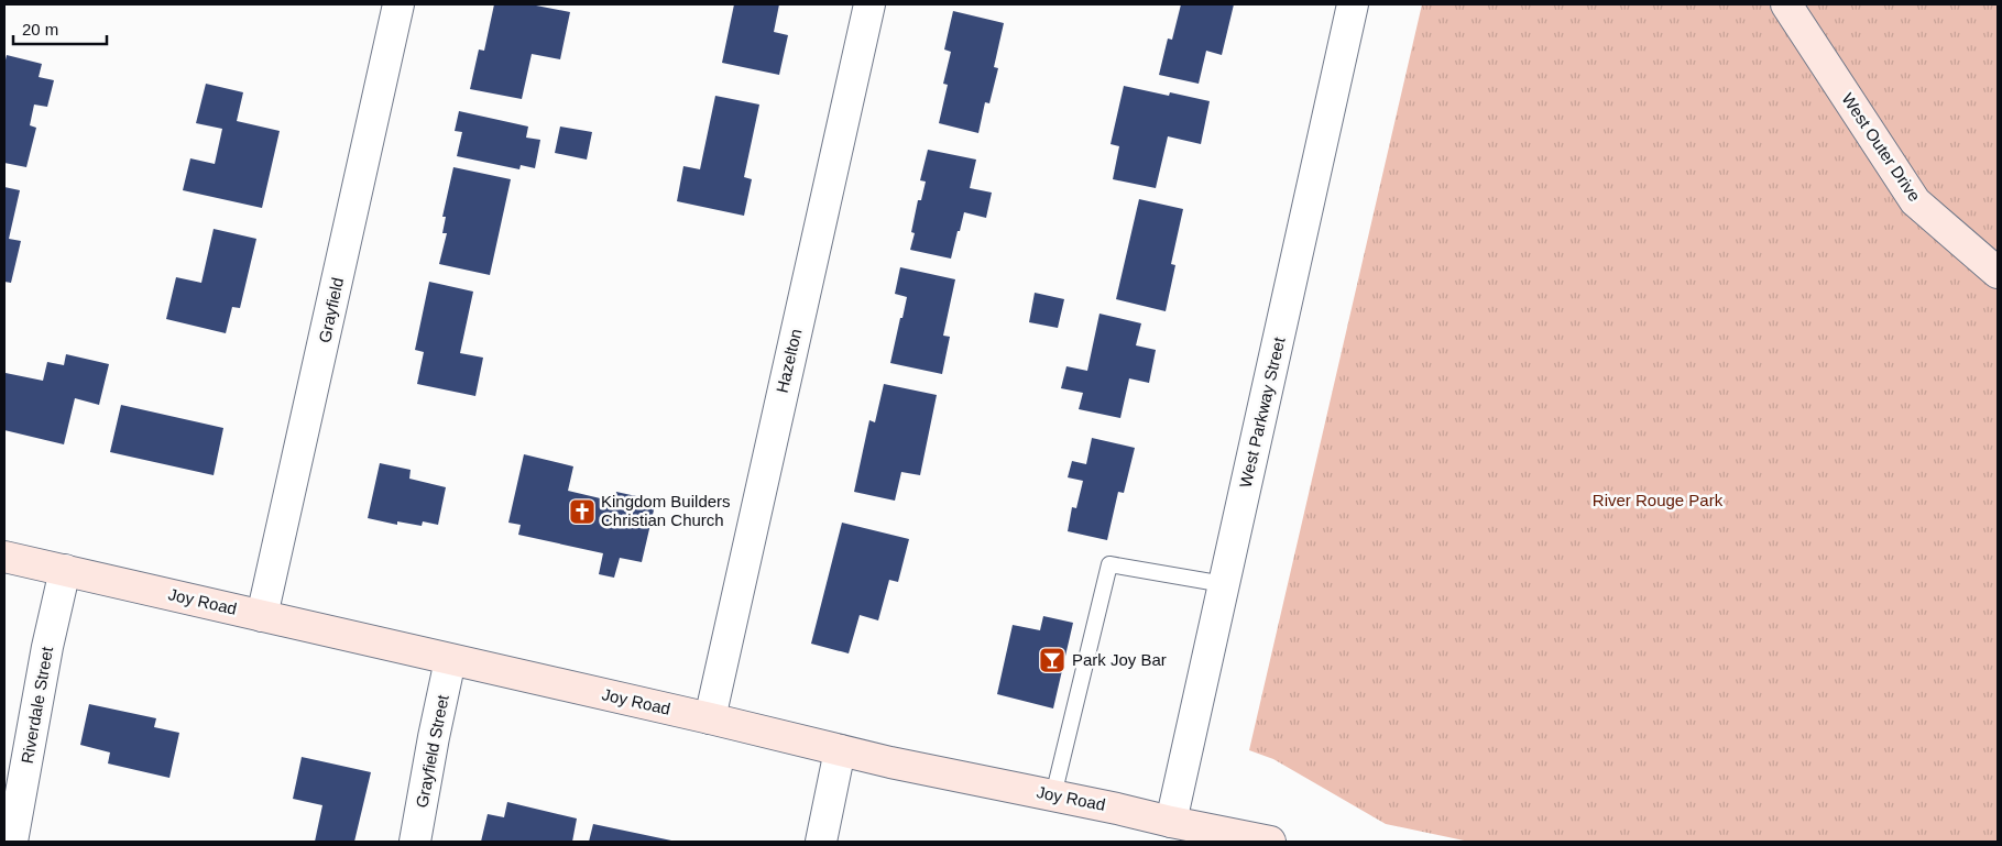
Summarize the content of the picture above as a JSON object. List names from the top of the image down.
{
  "streets": {
    "main road": ["West Outer Drive", "Joy Road"],
    "street": [
      "Grayfield",
      "Hazelton",
      "West Parkway Street",
      "Riverdale Street",
      "Grayfield Street"
    ]
  },
  "crossings": [
    ["Grayfield", "Joy Road"],
    ["Hazelton", "Joy Road"],
    ["West Parkway Street", "Joy Road"],
    ["Joy Road", "Riverdale Street"],
    ["Joy Road", "Grayfield Street"]
  ],
  "parks": ["River Rouge Park"],
  "places": {
    "church": ["Kingdom Builders Christian Church"],
    "bar": ["Park Joy Bar"]
  },
  "scale_bar": "20 m"
}
